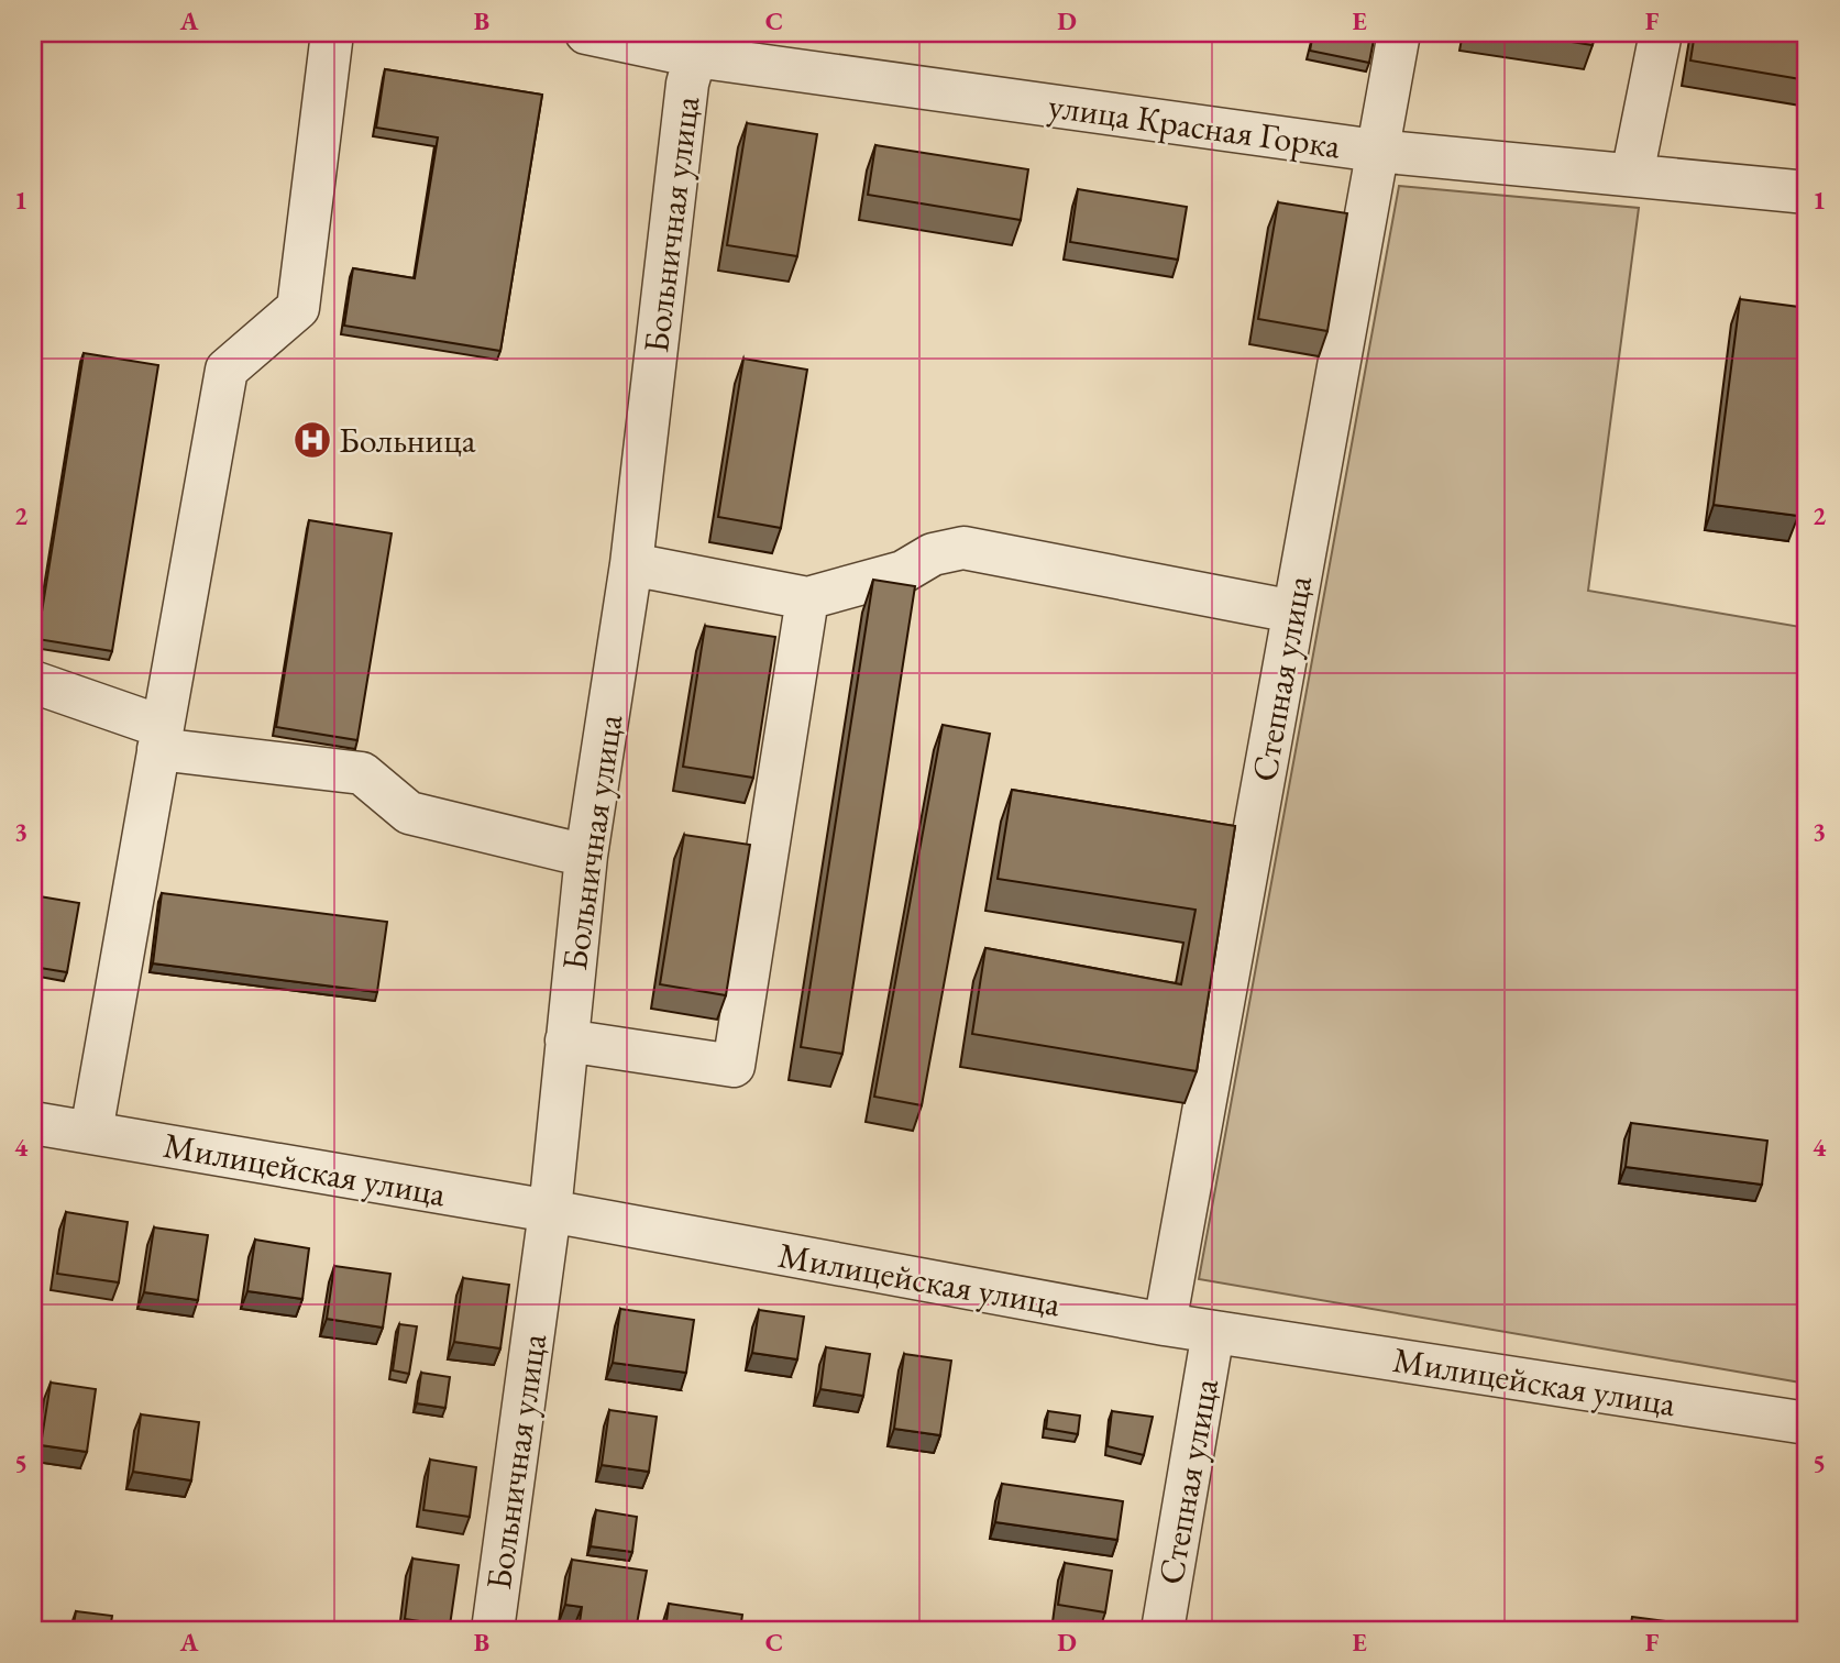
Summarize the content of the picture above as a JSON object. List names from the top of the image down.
{
  "streets": {
    "street": [
      "улица Красная Горка",
      "Больничная улица",
      "Степная улица",
      "Милицейская улица"
    ]
  },
  "crossings": [
    ["улица Красная Горка", "Больничная улица"],
    ["улица Красная Горка", "Степная улица"],
    ["Больничная улица", "Милицейская улица"],
    ["Степная улица", "Милицейская улица"]
  ],
  "places": {
    "hospital": ["Больница"]
  },
  "grid": {
    "columns": [
      "A",
      "B",
      "C",
      "D",
      "E",
      "F"
    ],
    "rows": [
      "1",
      "2",
      "3",
      "4",
      "5"
    ]
  }
}
